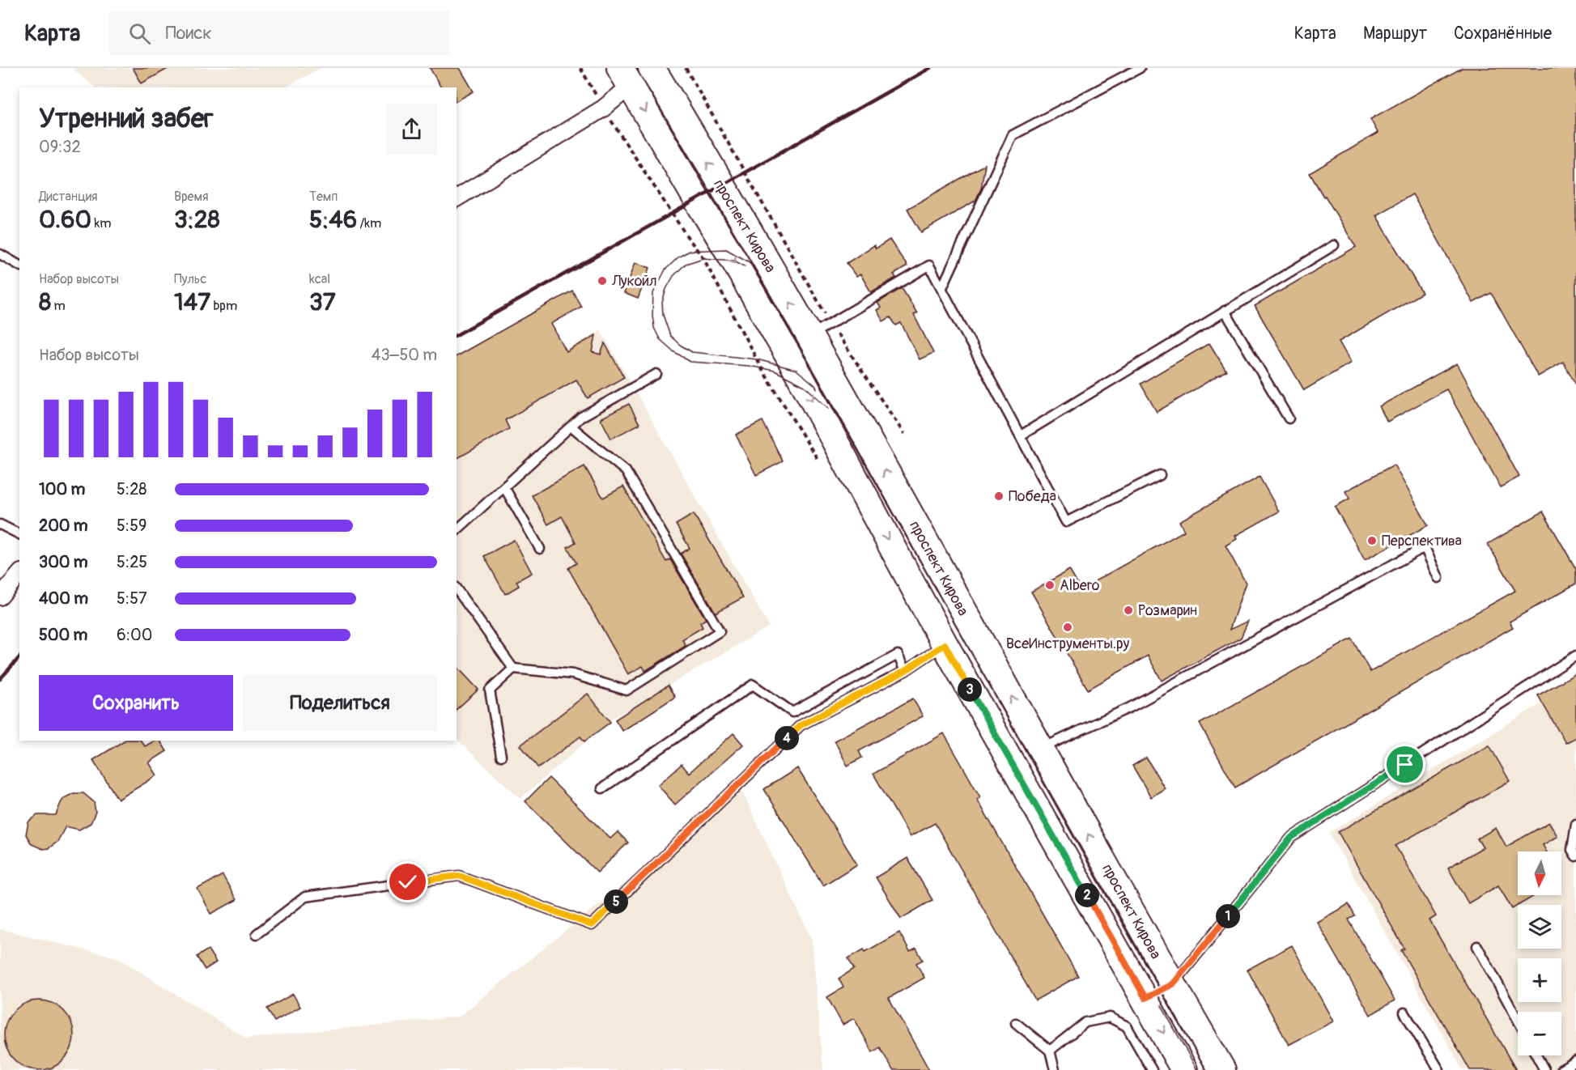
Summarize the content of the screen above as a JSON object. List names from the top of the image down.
{
  "streets": {
    "main road": ["проспект Кирова"]
  },
  "places": [
    "Лукойл",
    "Победа",
    "Перспектива",
    "Albero",
    "Розмарин",
    "ВсеИнструменты.ру"
  ],
  "north": "bottom",
  "page": {
    "header": "Карта",
    "search": "Поиск",
    "nav": ["Карта", "Маршрут", "Сохранённые"],
    "heading": ["Утренний забег", "09:32"],
    "stats": [
      ["Дистанция", "0.60 km"],
      ["Время", "3:28"],
      ["Темп", "5:46 /km"],
      ["Набор высоты", "8 m"],
      ["Пульс", "147 bpm"],
      ["kcal", "37"]
    ],
    "chart": ["Набор высоты", "43–50 m"],
    "list": [
      {
        "name": "100 m",
        "note": "5:28"
      },
      {
        "name": "200 m",
        "note": "5:59"
      },
      {
        "name": "300 m",
        "note": "5:25"
      },
      {
        "name": "400 m",
        "note": "5:57"
      },
      {
        "name": "500 m",
        "note": "6:00"
      }
    ],
    "buttons": ["Сохранить", "Поделиться"],
    "pins": [
      "3",
      "4",
      "2",
      "5",
      "1"
    ],
    "map_buttons": ["+", "−"]
  }
}
